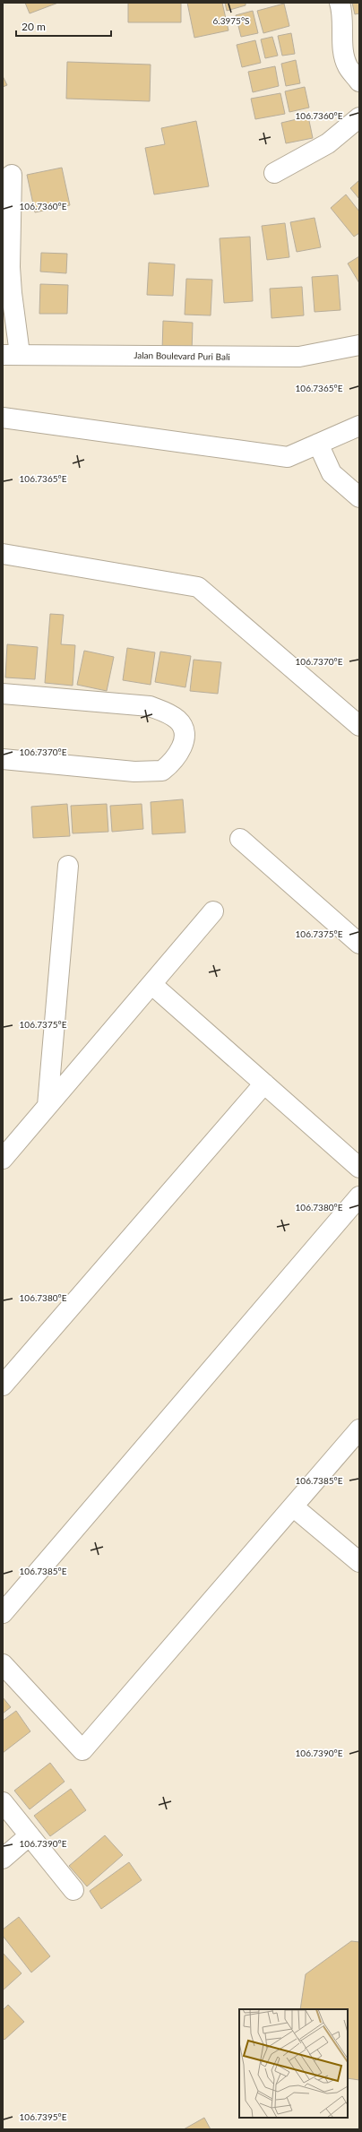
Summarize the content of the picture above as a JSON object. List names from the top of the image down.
{
  "streets": {
    "street": ["Jalan Boulevard Puri Bali"]
  },
  "scale_bar": "20 m",
  "coordinates": [
    "6.3975°S",
    "106.7360°E",
    "106.7365°E",
    "106.7370°E",
    "106.7375°E",
    "106.7380°E",
    "106.7385°E",
    "106.7390°E",
    "106.7395°E"
  ]
}
